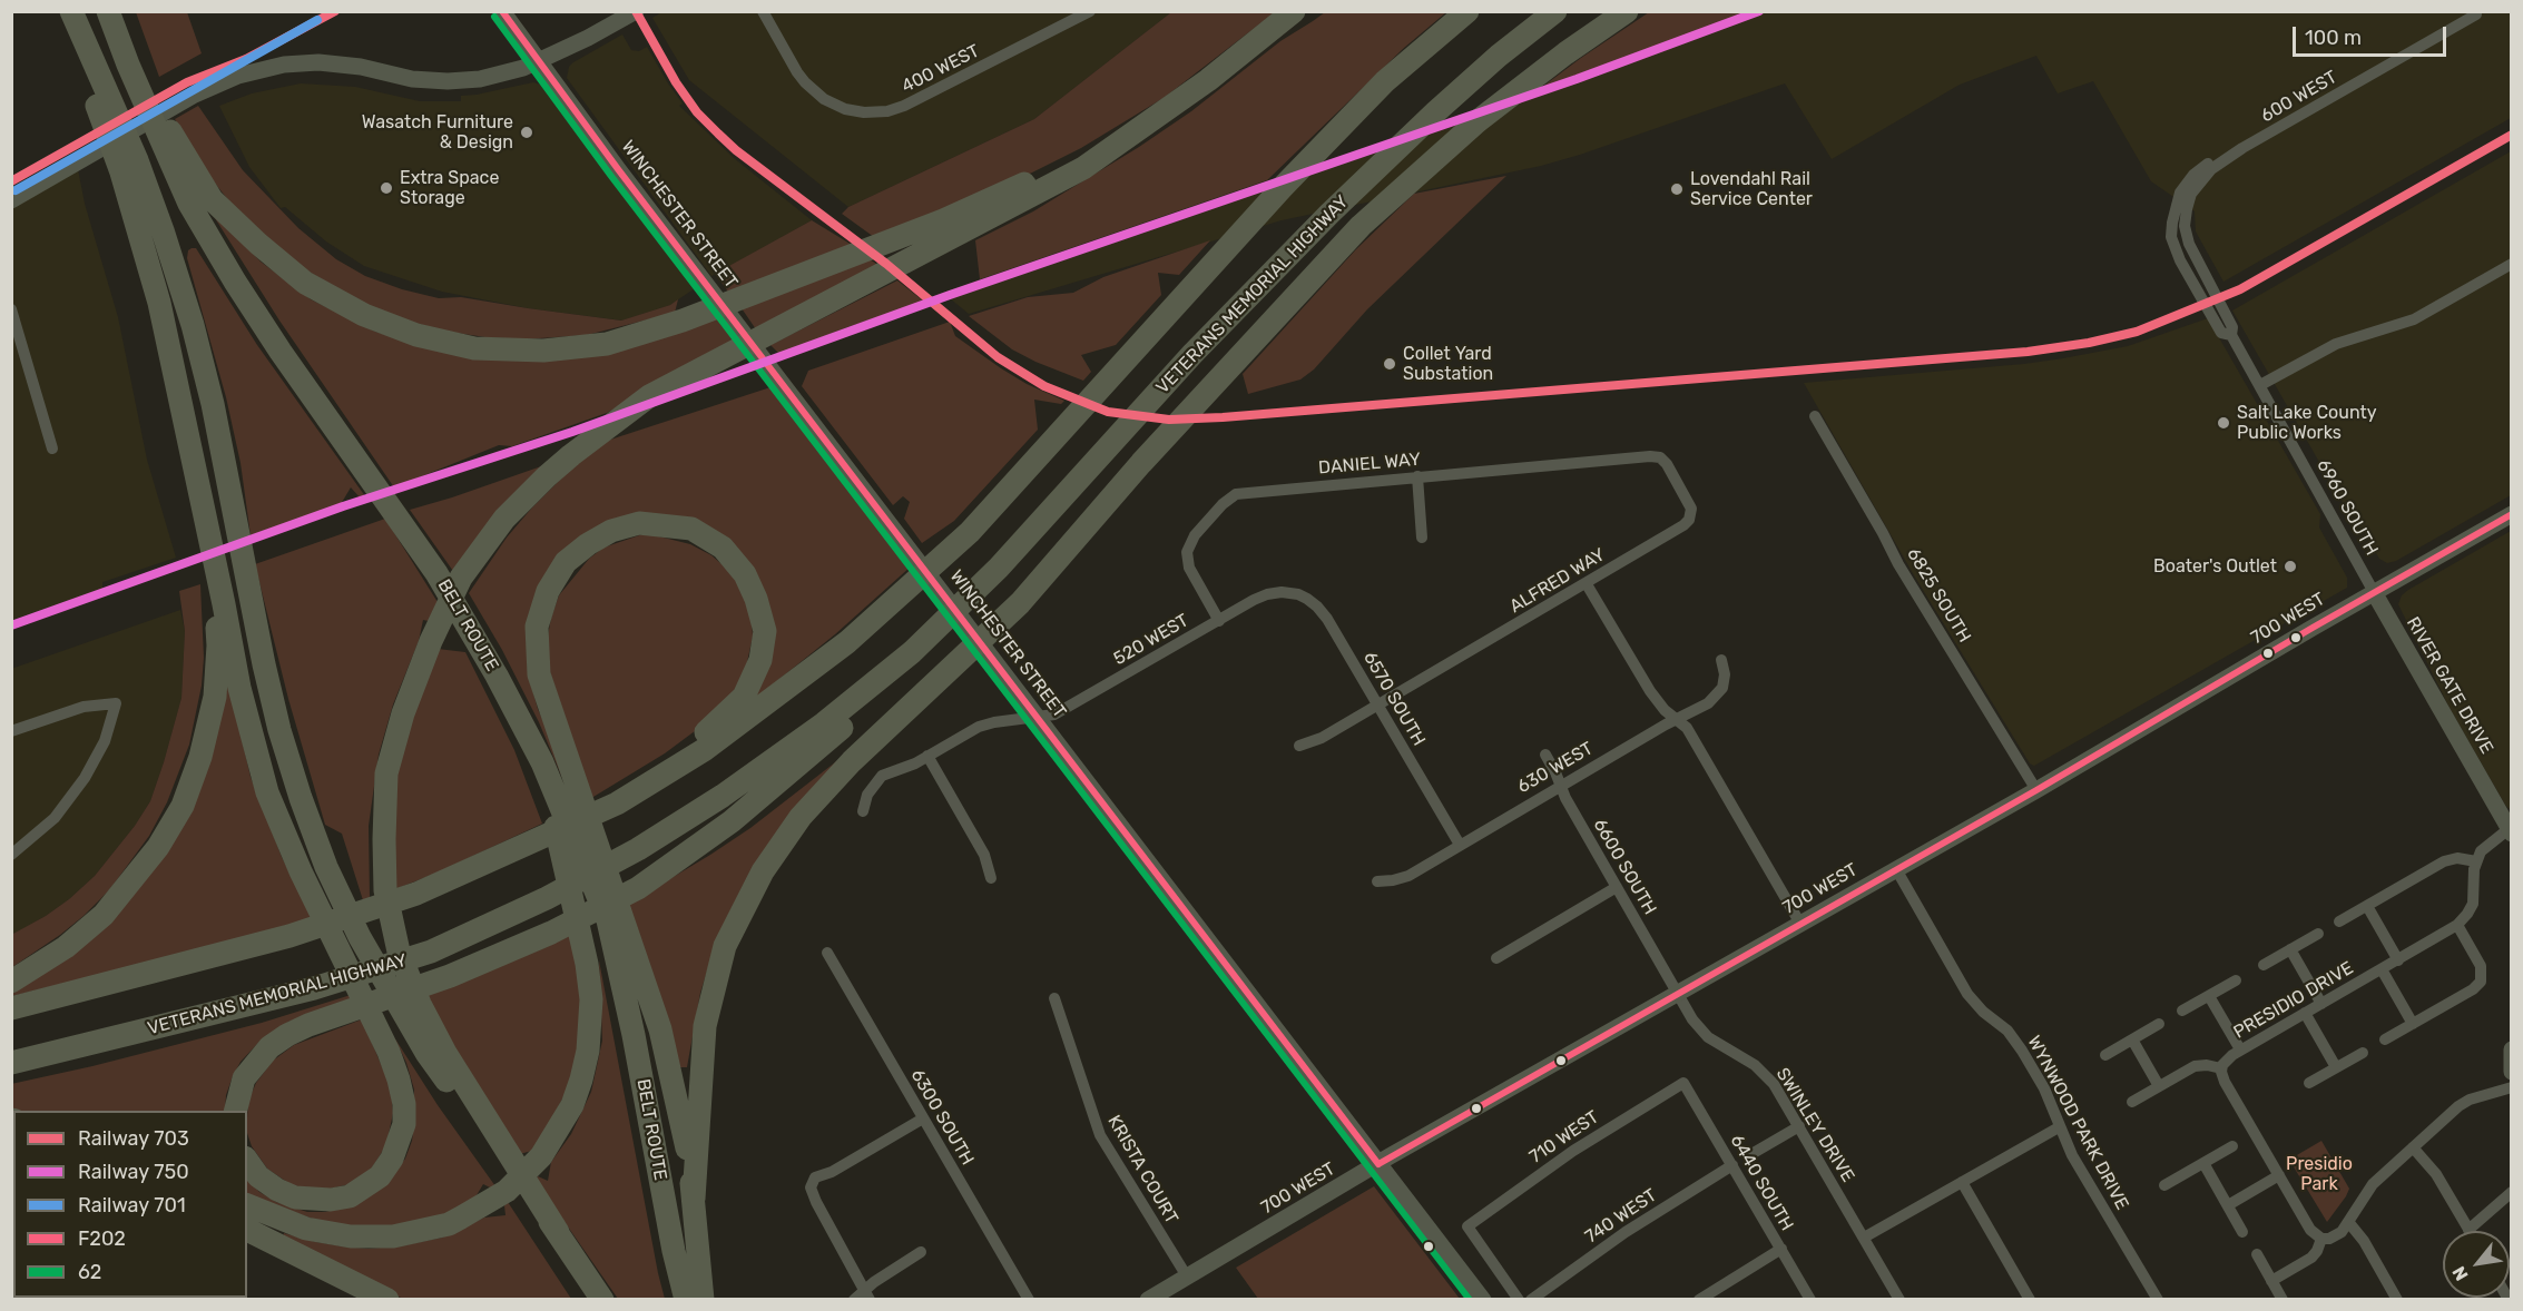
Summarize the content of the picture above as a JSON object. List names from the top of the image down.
{
  "streets": {
    "highway": ["VETERANS MEMORIAL HIGHWAY", "BELT ROUTE"],
    "main road": ["WINCHESTER STREET", "700 WEST", "RIVER GATE DRIVE"],
    "street": [
      "400 WEST",
      "600 WEST",
      "DANIEL WAY",
      "6960 SOUTH",
      "ALFRED WAY",
      "6825 SOUTH",
      "520 WEST",
      "6570 SOUTH",
      "630 WEST",
      "6600 SOUTH",
      "PRESIDIO DRIVE",
      "6300 SOUTH",
      "WYNWOOD PARK DRIVE",
      "SWINLEY DRIVE",
      "710 WEST",
      "KRISTA COURT",
      "6440 SOUTH",
      "740 WEST"
    ]
  },
  "crossings": [
    ["600 WEST", "6960 SOUTH"],
    ["WINCHESTER STREET", "700 WEST"],
    ["WINCHESTER STREET", "520 WEST"],
    ["DANIEL WAY", "ALFRED WAY"],
    ["DANIEL WAY", "520 WEST"],
    ["6960 SOUTH", "700 WEST"],
    ["6960 SOUTH", "RIVER GATE DRIVE"],
    ["ALFRED WAY", "6570 SOUTH"],
    ["6825 SOUTH", "700 WEST"],
    ["700 WEST", "RIVER GATE DRIVE"],
    ["700 WEST", "6600 SOUTH"],
    ["700 WEST", "WYNWOOD PARK DRIVE"],
    ["700 WEST", "SWINLEY DRIVE"],
    ["700 WEST", "KRISTA COURT"],
    ["520 WEST", "6570 SOUTH"],
    ["6570 SOUTH", "630 WEST"],
    ["630 WEST", "6600 SOUTH"],
    ["6600 SOUTH", "SWINLEY DRIVE"],
    ["710 WEST", "6440 SOUTH"],
    ["6440 SOUTH", "740 WEST"]
  ],
  "parks": ["Presidio Park"],
  "places": [
    "Wasatch Furniture & Design",
    "Extra Space Storage",
    "Lovendahl Rail Service Center",
    "Collet Yard Substation",
    "Salt Lake County Public Works",
    "Boater's Outlet"
  ],
  "lines": [
    "rail line 703",
    "rail line 750",
    "transit line F202",
    "transit line 62",
    "rail line 701"
  ],
  "legend": [
    "Railway 703",
    "Railway 750",
    "Railway 701",
    "F202",
    "62"
  ],
  "scale_bar": "100 m",
  "north": "bottom left"
}
